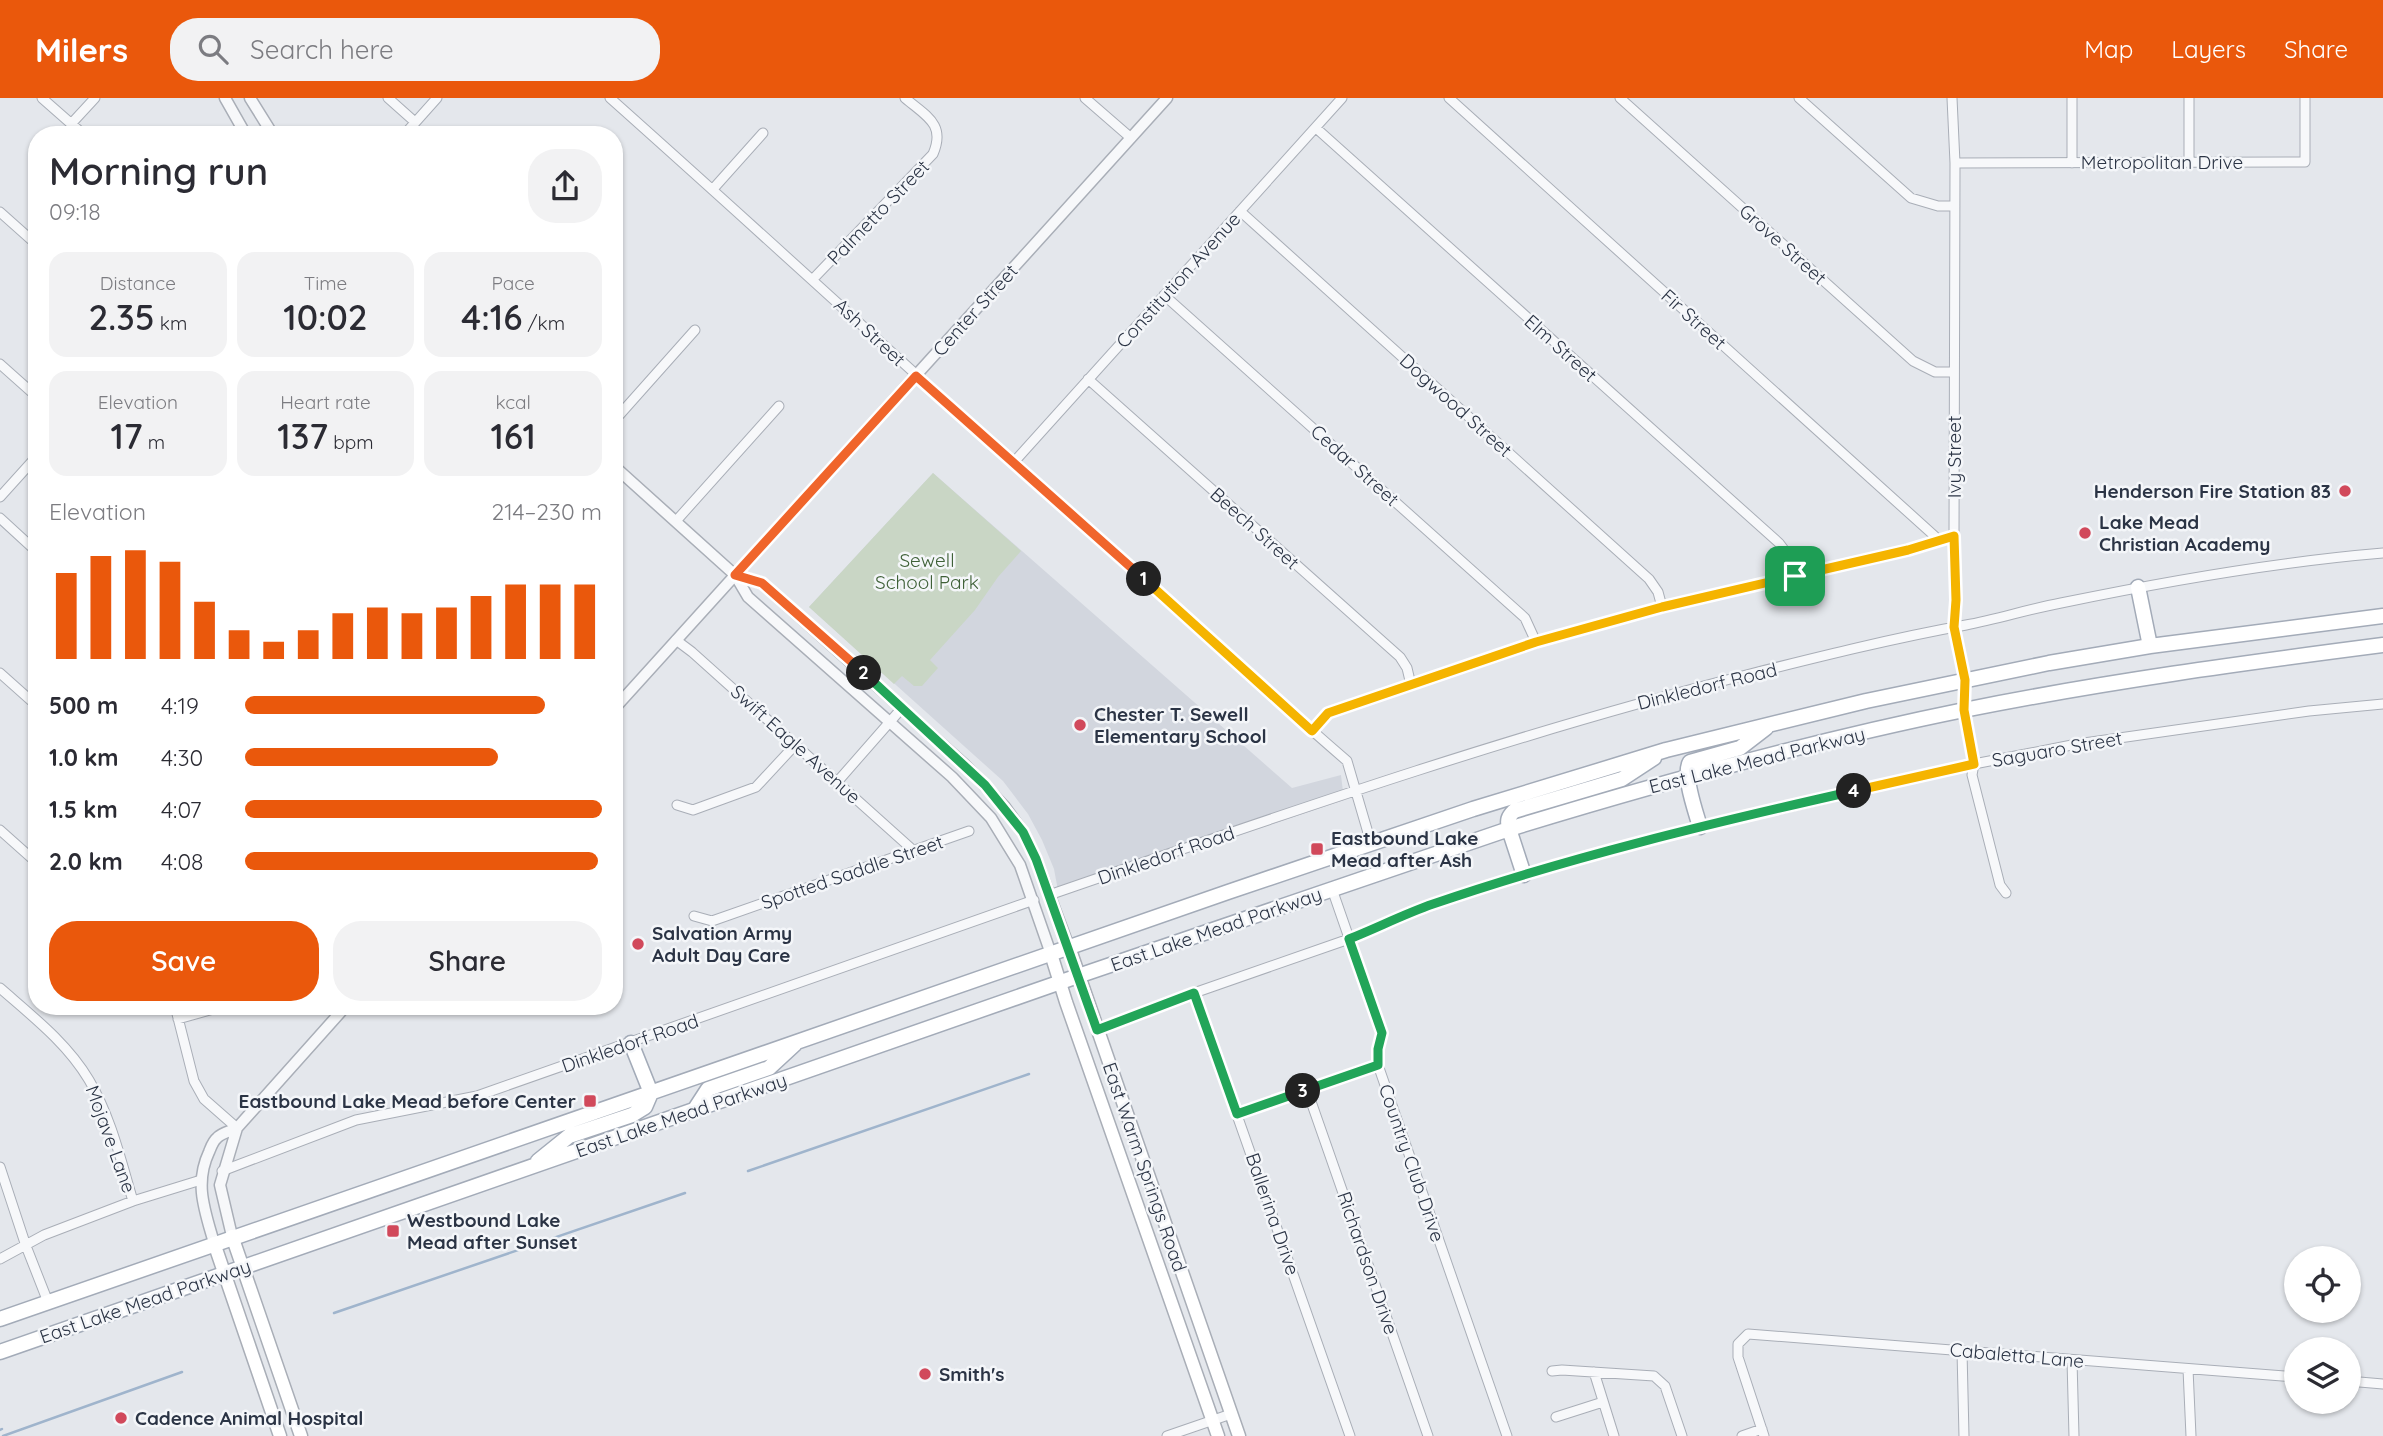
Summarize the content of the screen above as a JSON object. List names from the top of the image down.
{
  "streets": {
    "main road": ["East Lake Mead Parkway", "East Warm Springs Road"],
    "street": [
      "Metropolitan Drive",
      "Palmetto Street",
      "Grove Street",
      "Constitution Avenue",
      "Center Street",
      "Fir Street",
      "Ash Street",
      "Elm Street",
      "Dogwood Street",
      "Ivy Street",
      "Cedar Street",
      "Beech Street",
      "Dinkledorf Road",
      "Swift Eagle Avenue",
      "Saguaro Street",
      "Spotted Saddle Street",
      "Mojave Lane",
      "Country Club Drive",
      "Ballerina Drive",
      "Richardson Drive",
      "Cabaletta Lane"
    ]
  },
  "crossings": [
    ["Metropolitan Drive", "Ivy Street"],
    ["Palmetto Street", "Ash Street"],
    ["Grove Street", "Ivy Street"],
    ["Constitution Avenue", "Ash Street"],
    ["Constitution Avenue", "Elm Street"],
    ["Constitution Avenue", "Dogwood Street"],
    ["Constitution Avenue", "Cedar Street"],
    ["Constitution Avenue", "Beech Street"],
    ["Center Street", "Ash Street"],
    ["Center Street", "Swift Eagle Avenue"],
    ["Center Street", "East Warm Springs Road"],
    ["Ash Street", "Dinkledorf Road"],
    ["Ash Street", "East Lake Mead Parkway"],
    ["Ivy Street", "Dinkledorf Road"],
    ["Ivy Street", "Saguaro Street"],
    ["Ivy Street", "East Lake Mead Parkway"],
    ["Dinkledorf Road", "East Warm Springs Road"],
    ["Swift Eagle Avenue", "Spotted Saddle Street"],
    ["Saguaro Street", "Country Club Drive"],
    ["Saguaro Street", "East Warm Springs Road"],
    ["Saguaro Street", "Ballerina Drive"],
    ["East Lake Mead Parkway", "Country Club Drive"],
    ["East Lake Mead Parkway", "East Warm Springs Road"]
  ],
  "parks": ["Sewell School Park"],
  "places": {
    "other": [
      "Henderson Fire Station 83",
      "Lake Mead Christian Academy",
      "Chester T. Sewell Elementary School",
      "Salvation Army Adult Day Care",
      "Smith's",
      "Cadence Animal Hospital"
    ],
    "transit": ["Eastbound Lake Mead after Ash", "Eastbound Lake Mead before Center", "Westbound Lake Mead after Sunset"]
  },
  "page": {
    "header": "Milers",
    "search": "Search here",
    "nav": ["Map", "Layers", "Share"],
    "heading": ["Morning run", "09:18"],
    "stats": [
      ["Distance", "2.35 km"],
      ["Time", "10:02"],
      ["Pace", "4:16 /km"],
      ["Elevation", "17 m"],
      ["Heart rate", "137 bpm"],
      ["kcal", "161"]
    ],
    "chart": ["Elevation", "214–230 m"],
    "pins": [
      "1",
      "2",
      "4",
      "3"
    ],
    "list": [
      {
        "name": "500 m",
        "note": "4:19"
      },
      {
        "name": "1.0 km",
        "note": "4:30"
      },
      {
        "name": "1.5 km",
        "note": "4:07"
      },
      {
        "name": "2.0 km",
        "note": "4:08"
      }
    ],
    "buttons": ["Save", "Share"]
  }
}
